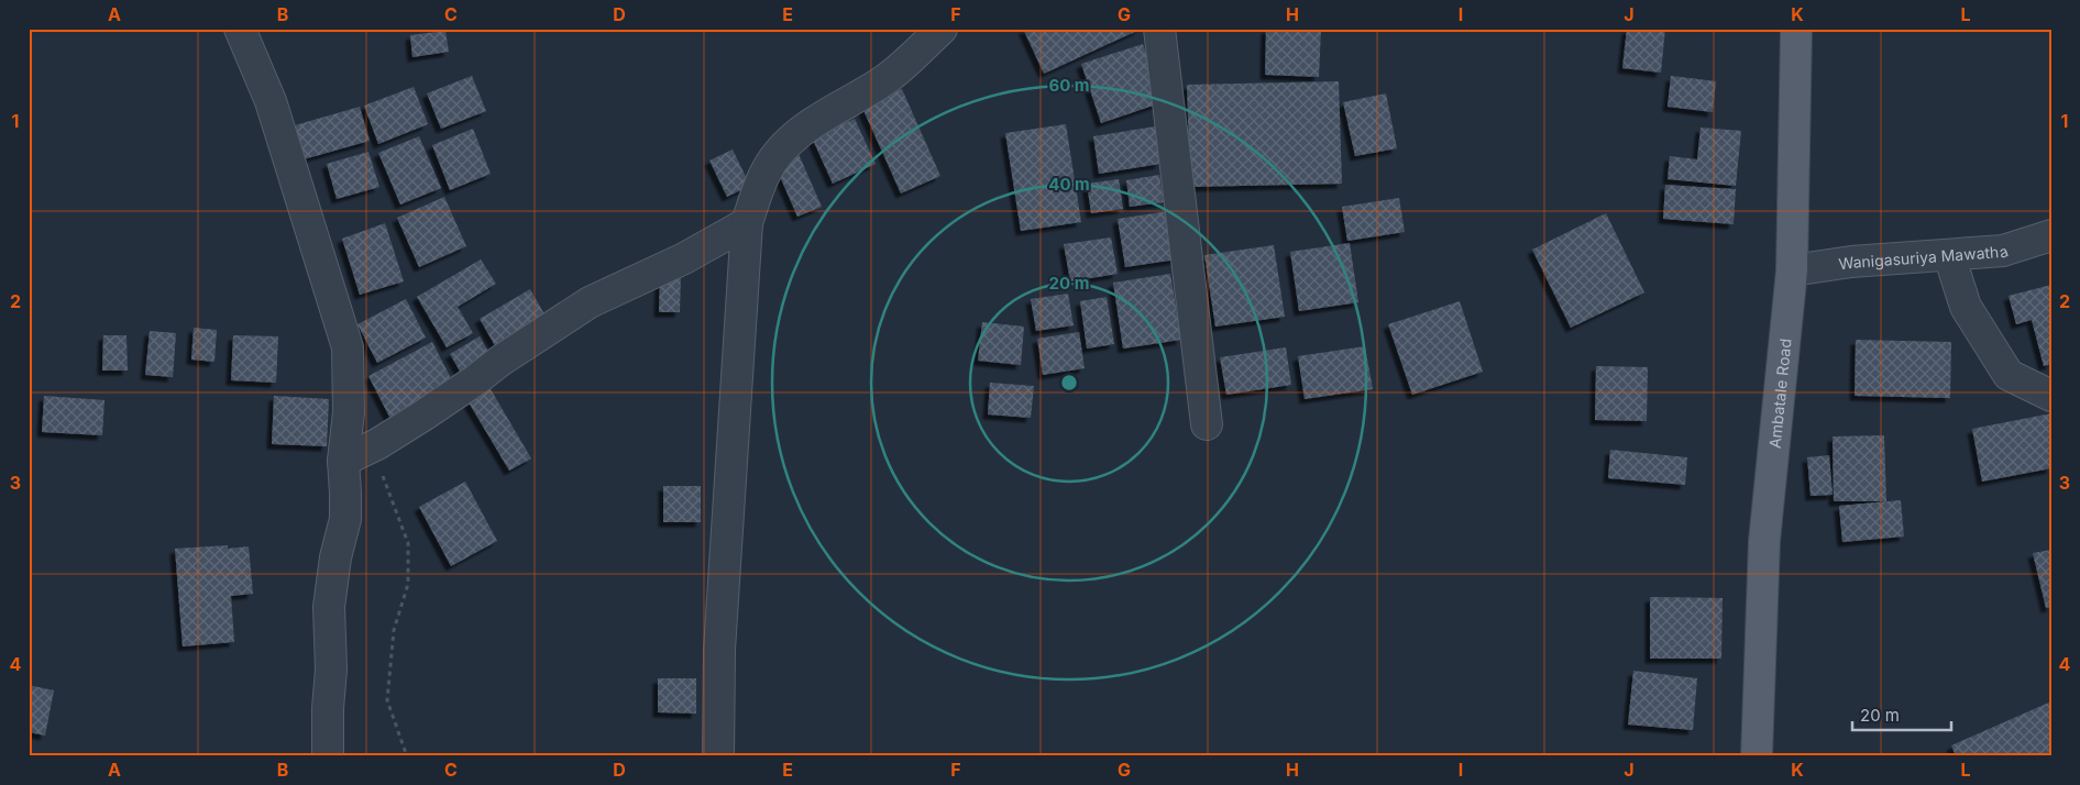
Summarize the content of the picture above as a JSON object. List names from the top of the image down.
{
  "streets": {
    "main road": ["Ambatale Road"],
    "street": ["Wanigasuriya Mawatha"]
  },
  "crossings": [
    ["Wanigasuriya Mawatha", "Ambatale Road"]
  ],
  "scale_bar": "20 m",
  "grid": {
    "columns": [
      "A",
      "B",
      "C",
      "D",
      "E",
      "F",
      "G",
      "H",
      "I",
      "J",
      "K",
      "L"
    ],
    "rows": [
      "1",
      "2",
      "3",
      "4"
    ]
  },
  "rings": ["60 m", "40 m", "20 m"]
}
